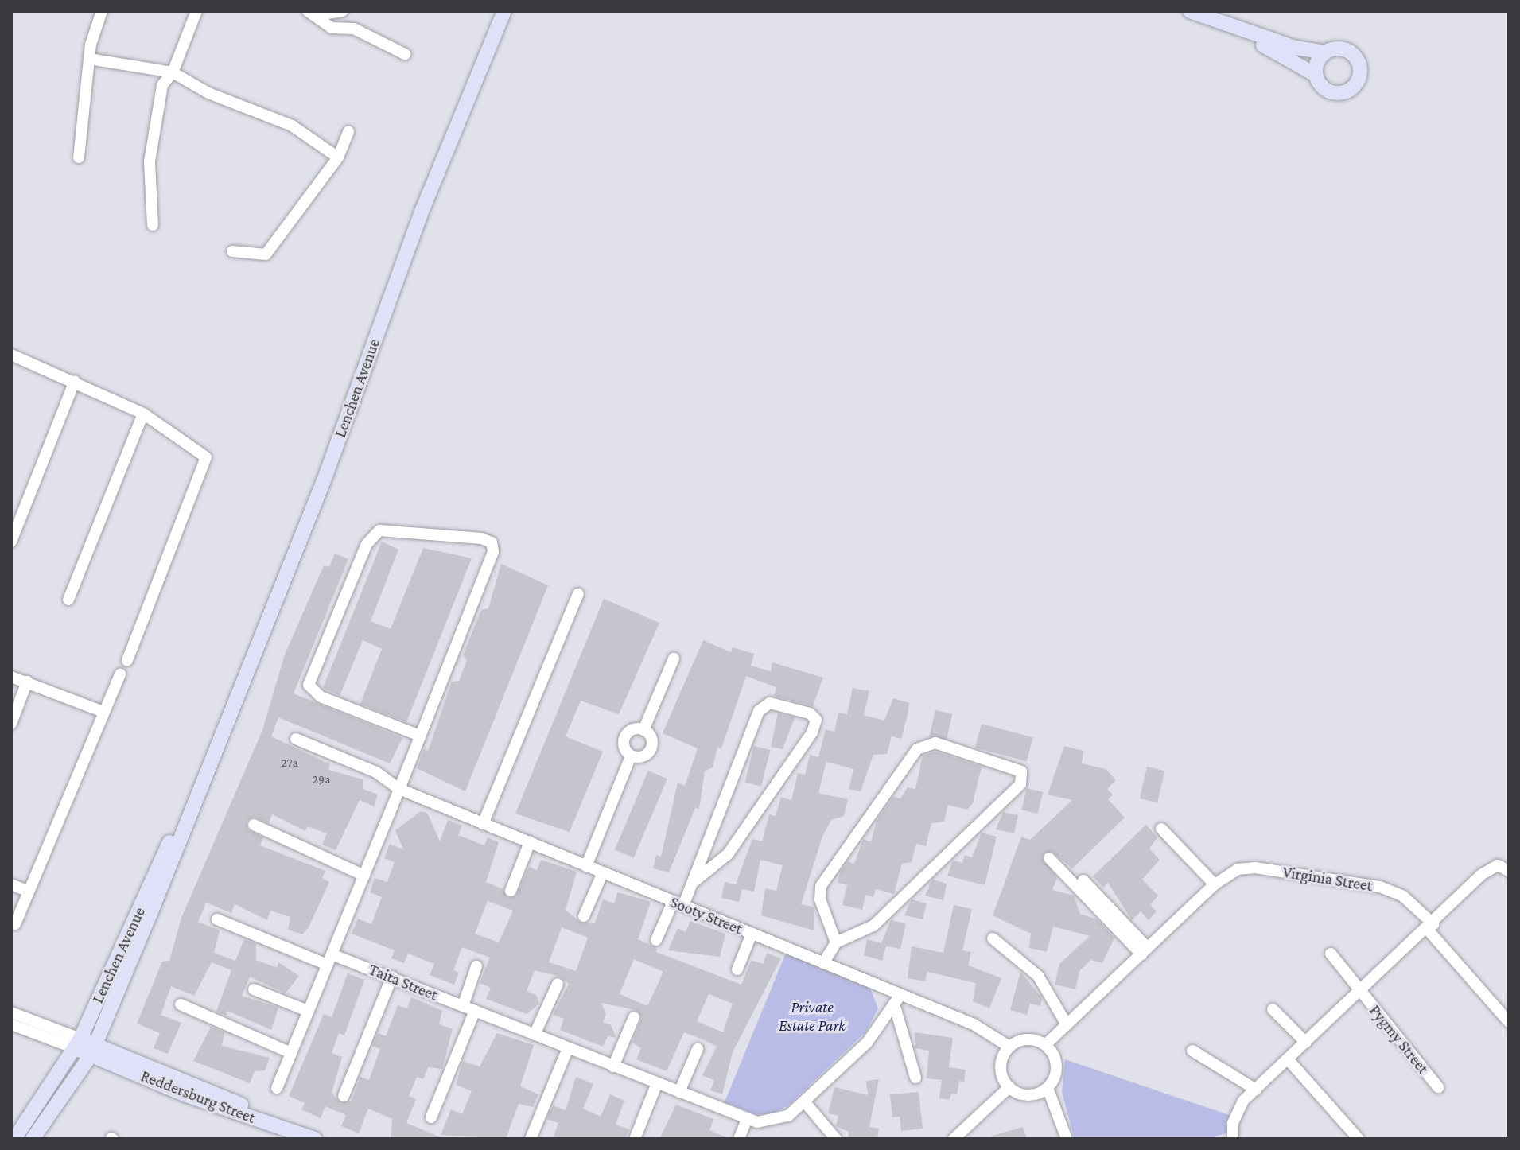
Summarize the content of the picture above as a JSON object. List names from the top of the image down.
{
  "streets": {
    "main road": ["Lenchen Avenue", "Reddersburg Street"],
    "street": [
      "Virginia Street",
      "Sooty Street",
      "Taita Street",
      "Pygmy Street"
    ]
  },
  "crossings": [
    ["Lenchen Avenue", "Reddersburg Street"],
    ["Virginia Street", "Sooty Street"],
    ["Virginia Street", "Pygmy Street"],
    ["Sooty Street", "Taita Street"]
  ],
  "parks": ["Private Estate Park"],
  "house_numbers": ["27a", "29a"]
}
